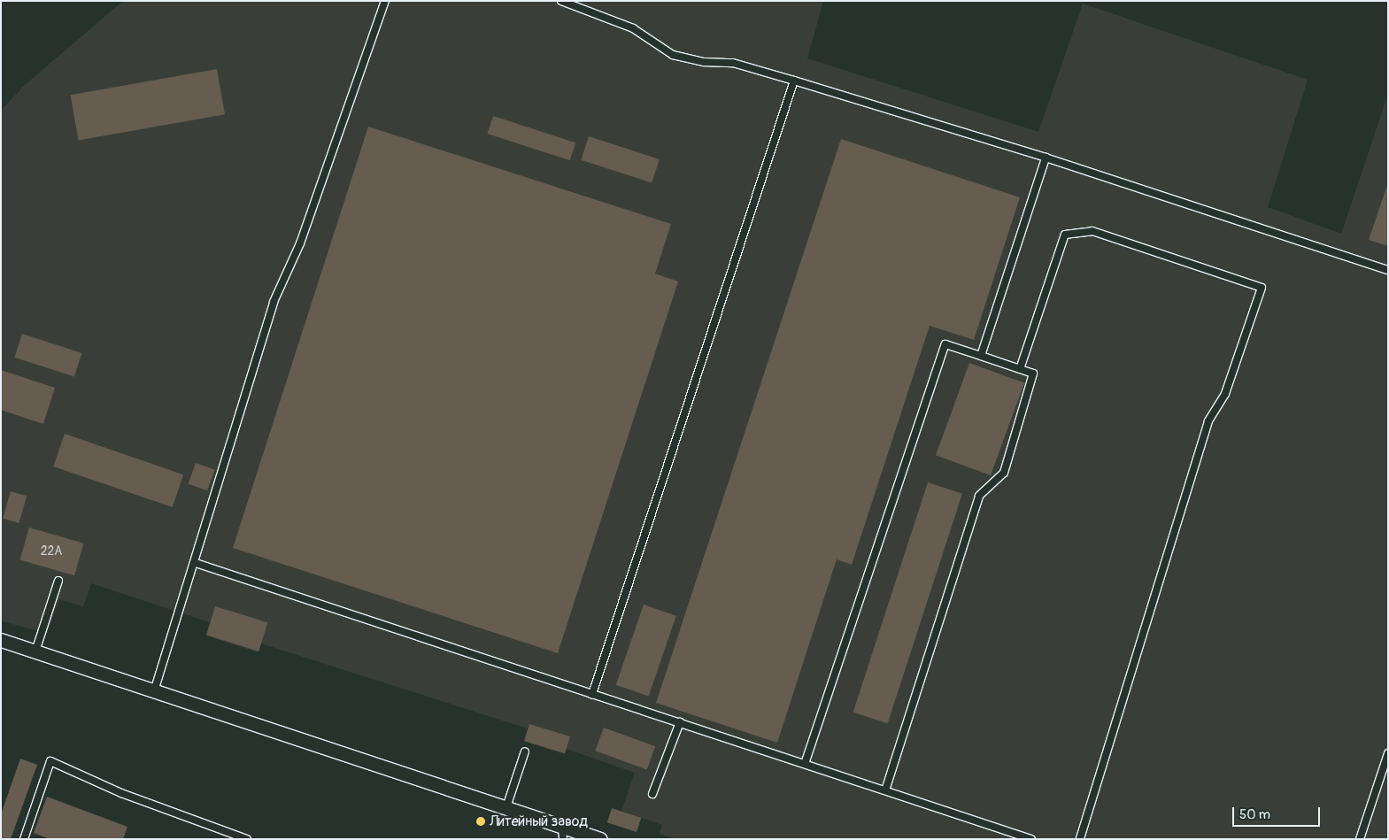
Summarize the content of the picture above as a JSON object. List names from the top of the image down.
{
  "places": ["Литейный завод"],
  "house_numbers": ["22А"],
  "scale_bar": "50 m"
}
